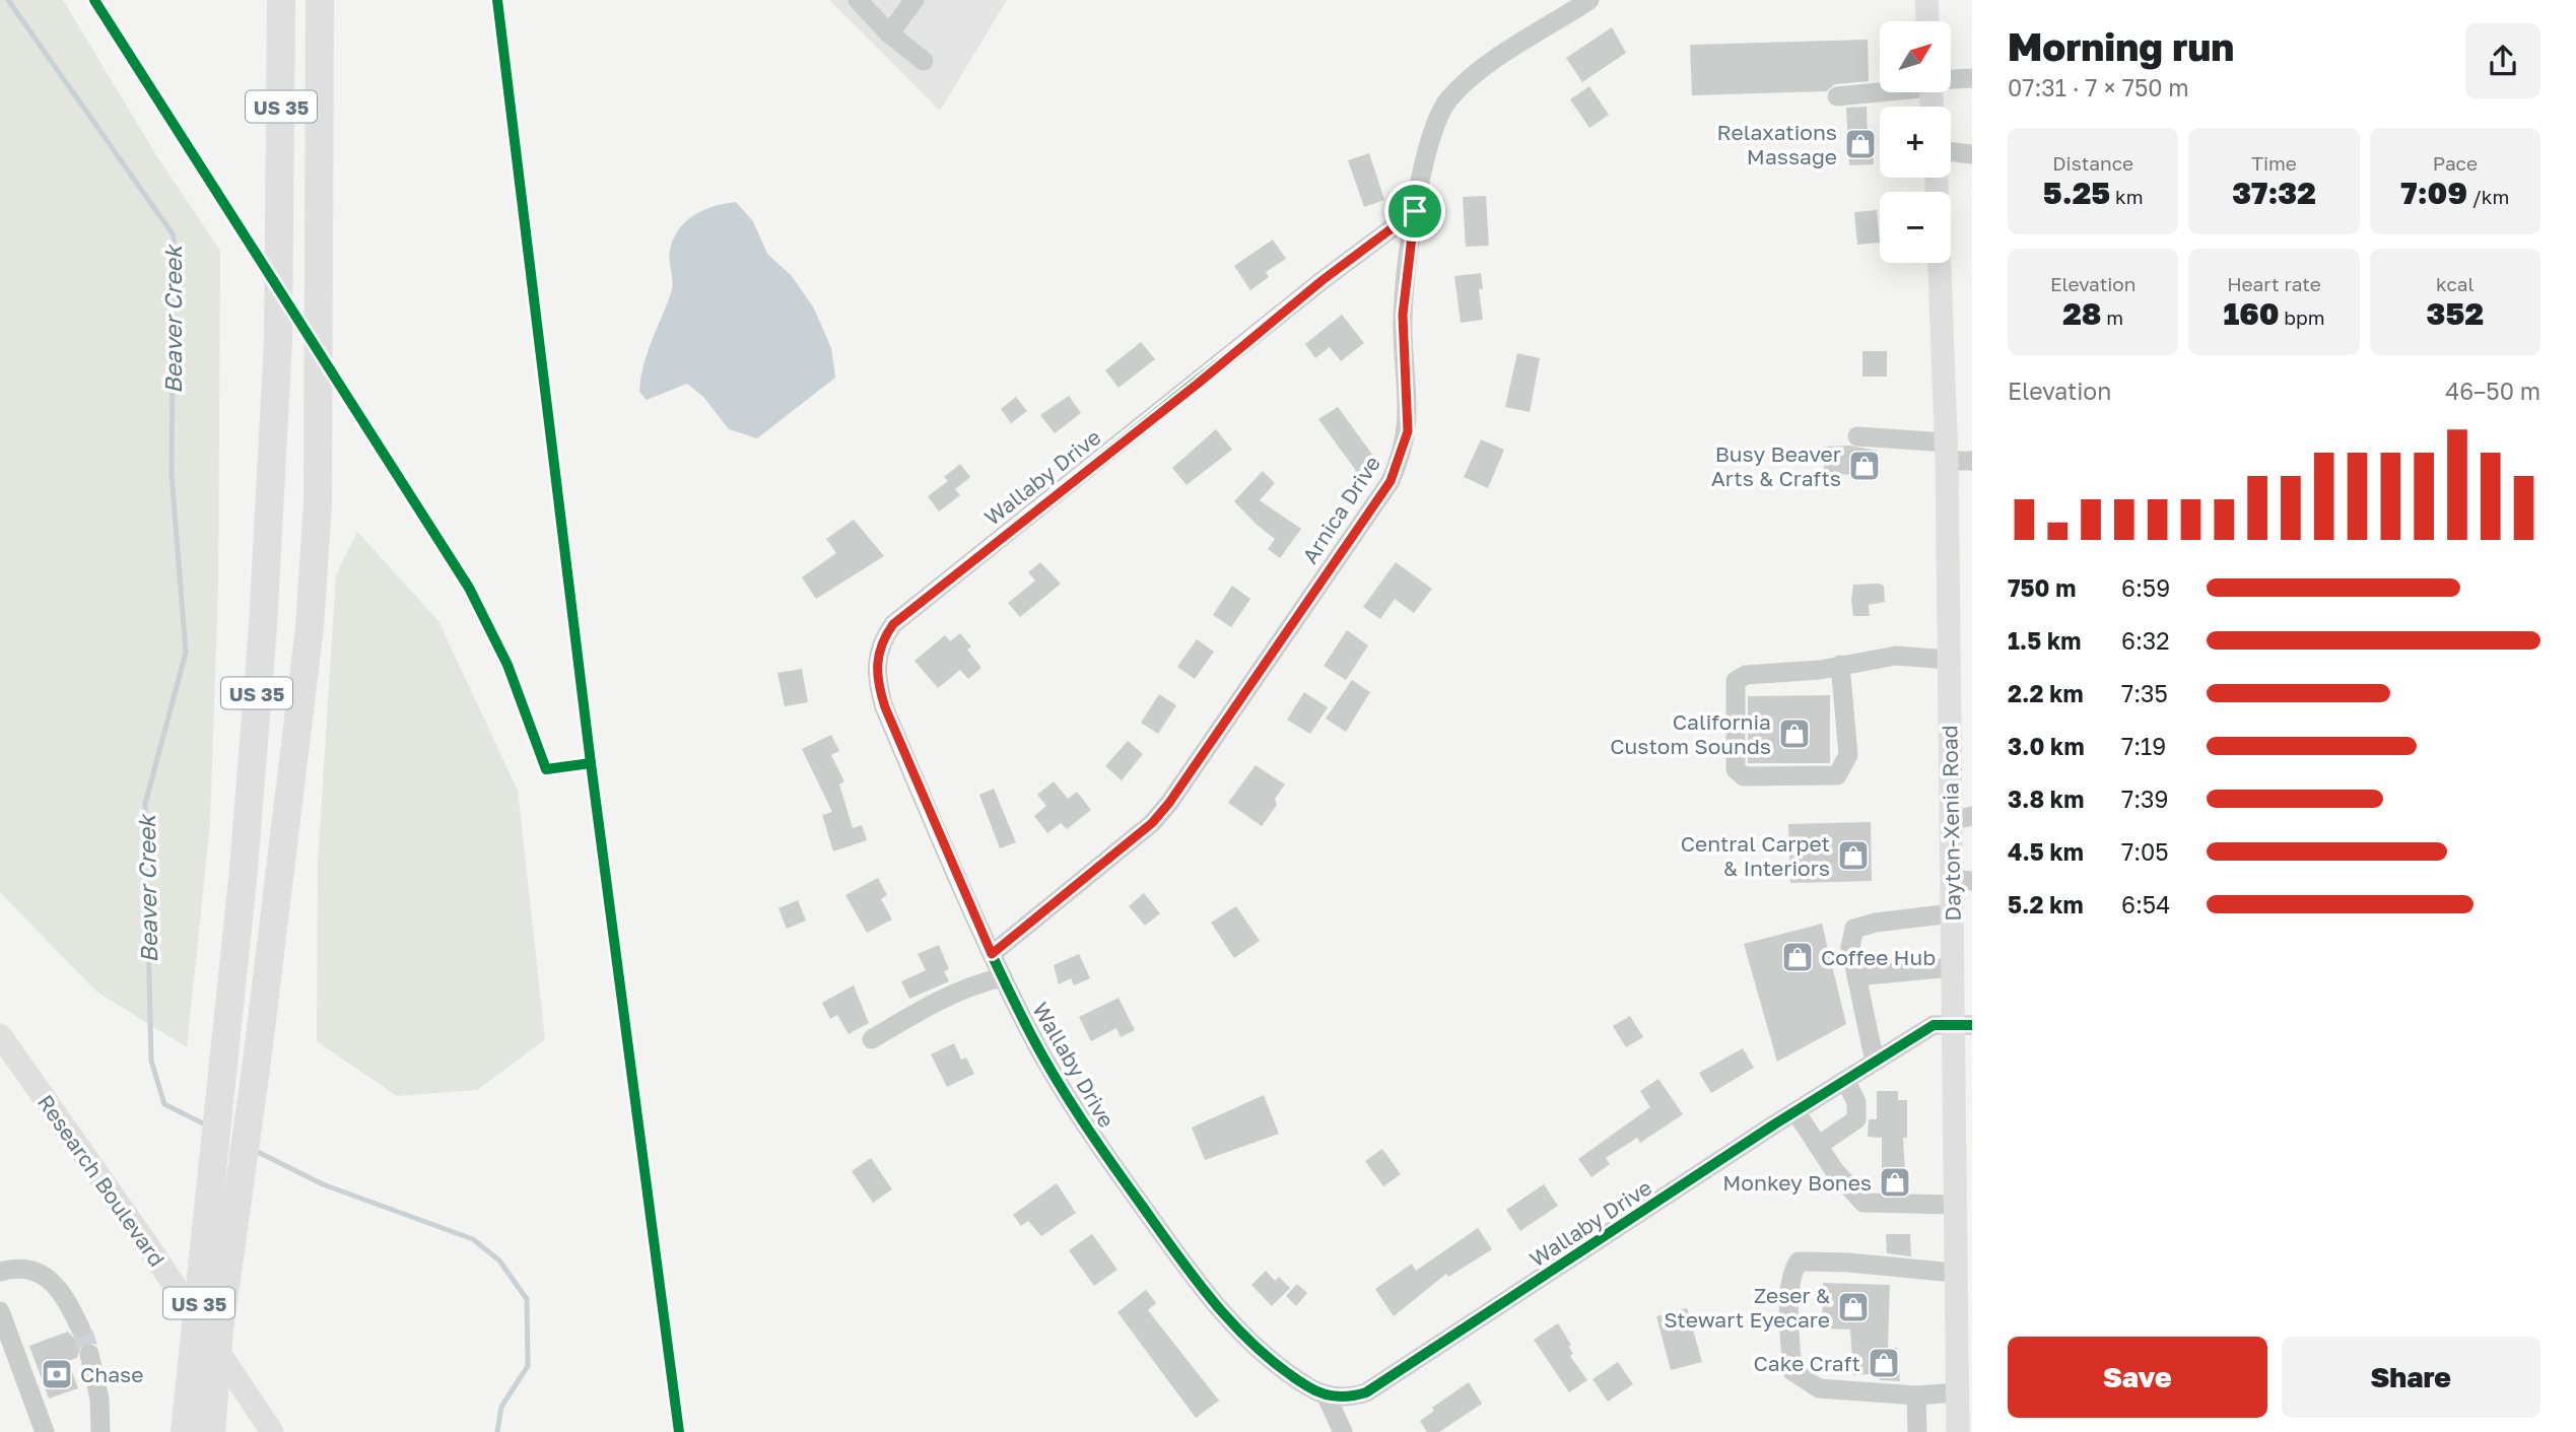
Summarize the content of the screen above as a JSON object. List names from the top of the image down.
{
  "streets": {
    "highway": ["US 35"],
    "main road": ["Dayton-Xenia Road", "Research Boulevard"],
    "street": ["Wallaby Drive", "Arnica Drive"]
  },
  "crossings": [
    ["Wallaby Drive", "Arnica Drive"],
    ["Wallaby Drive", "Dayton-Xenia Road"]
  ],
  "water": ["Beaver Creek"],
  "places": {
    "shop": [
      "Relaxations Massage",
      "Busy Beaver Arts & Crafts",
      "California Custom Sounds",
      "Central Carpet & Interiors",
      "Coffee Hub",
      "Monkey Bones",
      "Zeser & Stewart Eyecare",
      "Cake Craft"
    ],
    "bank": ["Chase"]
  },
  "north": "top right",
  "page": {
    "heading": ["Morning run", "07:31 · 7 × 750 m"],
    "map_buttons": ["+", "−"],
    "stats": [
      ["Distance", "5.25 km"],
      ["Time", "37:32"],
      ["Pace", "7:09 /km"],
      ["Elevation", "28 m"],
      ["Heart rate", "160 bpm"],
      ["kcal", "352"]
    ],
    "chart": ["Elevation", "46–50 m"],
    "list": [
      {
        "name": "750 m",
        "note": "6:59"
      },
      {
        "name": "1.5 km",
        "note": "6:32"
      },
      {
        "name": "2.2 km",
        "note": "7:35"
      },
      {
        "name": "3.0 km",
        "note": "7:19"
      },
      {
        "name": "3.8 km",
        "note": "7:39"
      },
      {
        "name": "4.5 km",
        "note": "7:05"
      },
      {
        "name": "5.2 km",
        "note": "6:54"
      }
    ],
    "buttons": ["Save", "Share"]
  }
}
